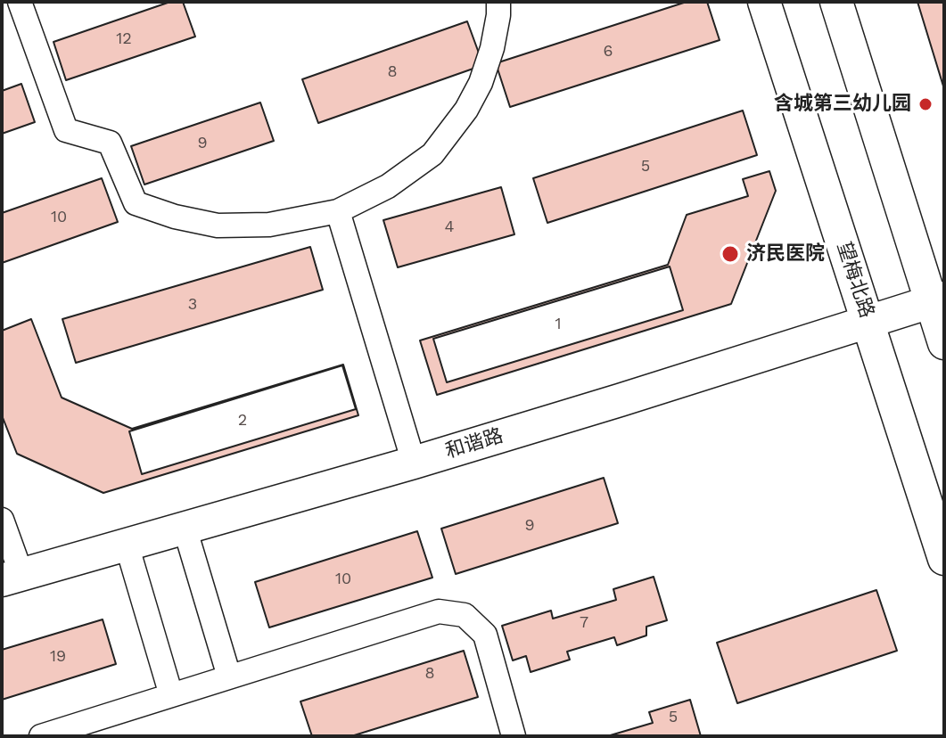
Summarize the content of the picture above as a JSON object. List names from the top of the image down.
{
  "streets": {
    "street": ["望梅北路", "和谐路"]
  },
  "crossings": [
    ["望梅北路", "和谐路"]
  ],
  "places": ["含城第三幼儿园", "济民医院"],
  "house_numbers": [
    "12",
    "6",
    "8",
    "9",
    "5",
    "10",
    "4",
    "3",
    "1",
    "2",
    "9",
    "10",
    "7",
    "19",
    "8",
    "5"
  ]
}
